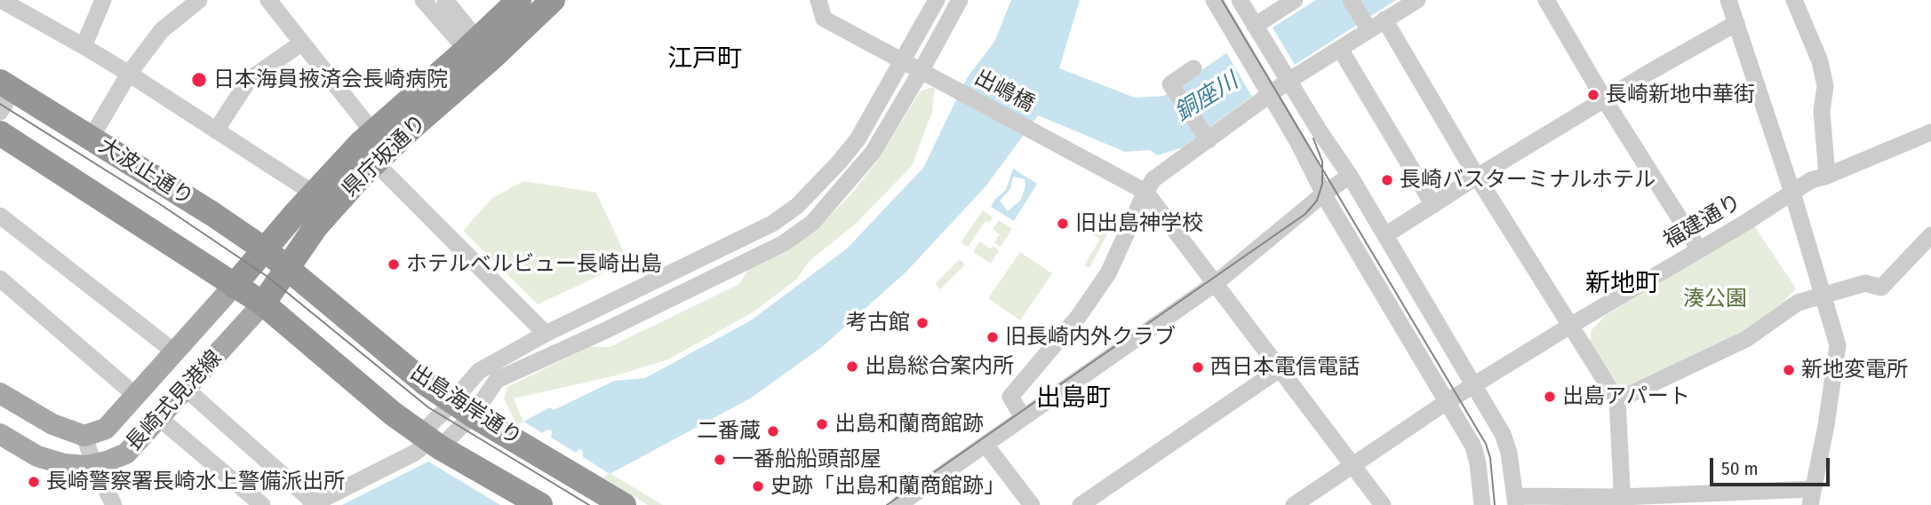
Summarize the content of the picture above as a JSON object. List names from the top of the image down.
{
  "streets": {
    "highway": ["県庁坂通り", "大波止通り", "出島海岸通り"],
    "main road": ["長崎式見港線"],
    "street": ["出嶋橋", "福建通り"]
  },
  "crossings": [
    ["県庁坂通り", "大波止通り"],
    ["県庁坂通り", "長崎式見港線"],
    ["県庁坂通り", "出島海岸通り"],
    ["大波止通り", "出島海岸通り"],
    ["長崎式見港線", "出島海岸通り"]
  ],
  "districts": ["江戸町", "新地町", "出島町"],
  "water": ["銅座川"],
  "parks": ["湊公園"],
  "places": [
    "日本海員掖済会長崎病院",
    "長崎新地中華街",
    "長崎バスターミナルホテル",
    "旧出島神学校",
    "ホテルベルビュー長崎出島",
    "考古館",
    "旧長崎内外クラブ",
    "出島総合案内所",
    "西日本電信電話",
    "新地変電所",
    "出島アパート",
    "出島和蘭商館跡",
    "二番蔵",
    "一番船船頭部屋",
    "長崎警察署長崎水上警備派出所",
    "史跡「出島和蘭商館跡」"
  ],
  "scale_bar": "50 m"
}
